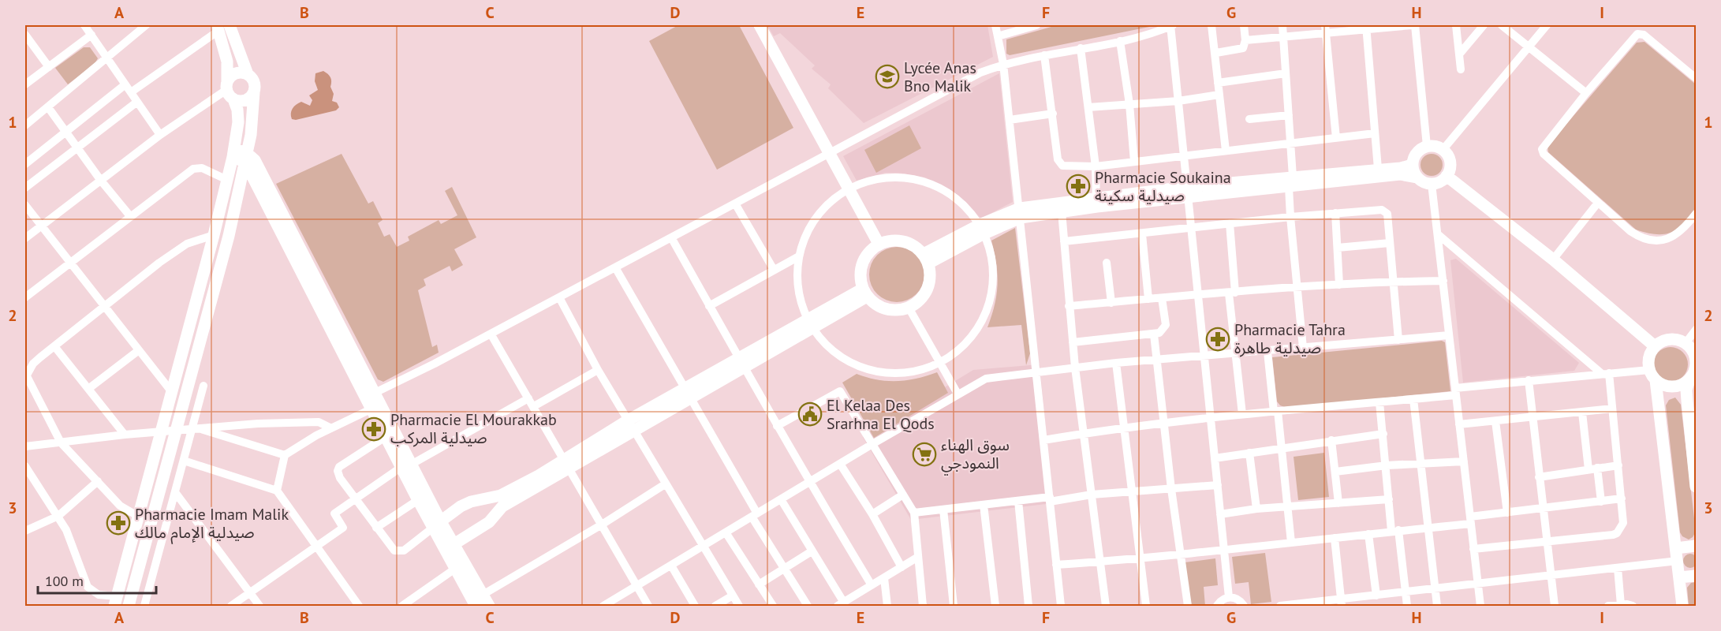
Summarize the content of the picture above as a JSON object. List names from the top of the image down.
{
  "places": {
    "school or university": ["Lycée Anas Bno Malik"],
    "pharmacy": [
      "Pharmacie Soukaina صيدلية سكينة",
      "Pharmacie Tahra صيدلية طاهرة",
      "Pharmacie El Mourakkab صيدلية المركب",
      "Pharmacie Imam Malik صيدلية الإمام مالك"
    ],
    "public building": ["El Kelaa Des Srarhna El Qods"],
    "supermarket": ["سوق الهناء النمودجي"]
  },
  "scale_bar": "100 m",
  "grid": {
    "columns": [
      "A",
      "B",
      "C",
      "D",
      "E",
      "F",
      "G",
      "H",
      "I"
    ],
    "rows": ["1", "2", "3"]
  }
}
